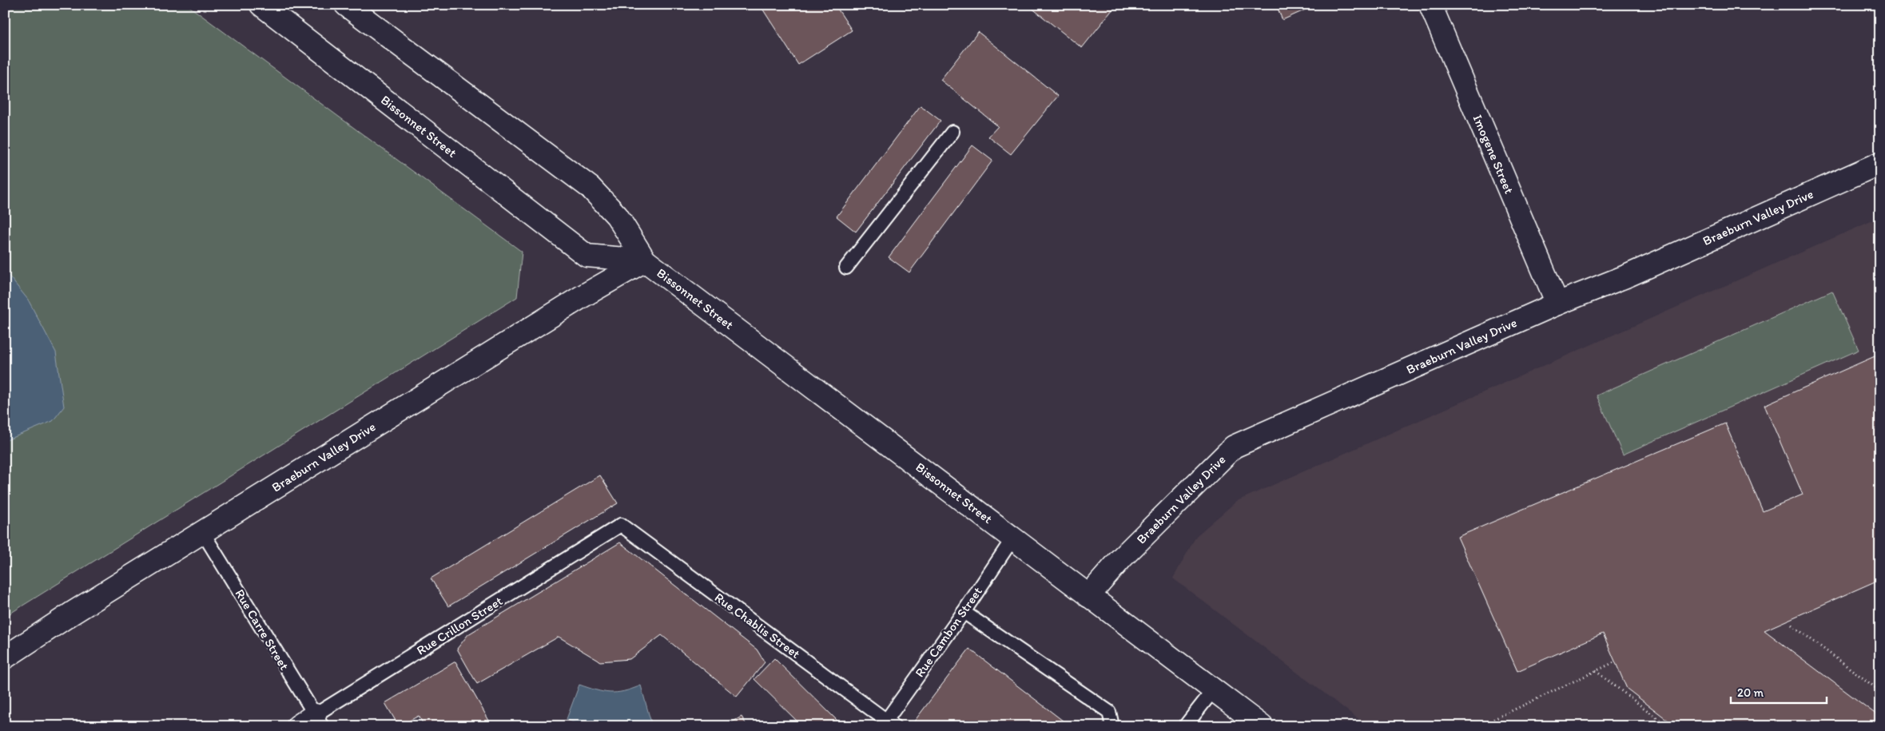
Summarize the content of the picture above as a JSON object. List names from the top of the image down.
{
  "streets": {
    "street": ["Bissonnet Street", "Imogene Street", "Braeburn Valley Drive"],
    "lane": [
      "Rue Crillon Street",
      "Rue Chablis Street",
      "Rue Carre Street",
      "Rue Cambon Street"
    ]
  },
  "crossings": [
    ["Bissonnet Street", "Braeburn Valley Drive"],
    ["Bissonnet Street", "Rue Cambon Street"],
    ["Imogene Street", "Braeburn Valley Drive"],
    ["Braeburn Valley Drive", "Rue Carre Street"],
    ["Rue Crillon Street", "Rue Chablis Street"],
    ["Rue Crillon Street", "Rue Carre Street"],
    ["Rue Chablis Street", "Rue Cambon Street"]
  ],
  "scale_bar": "20 m"
}
